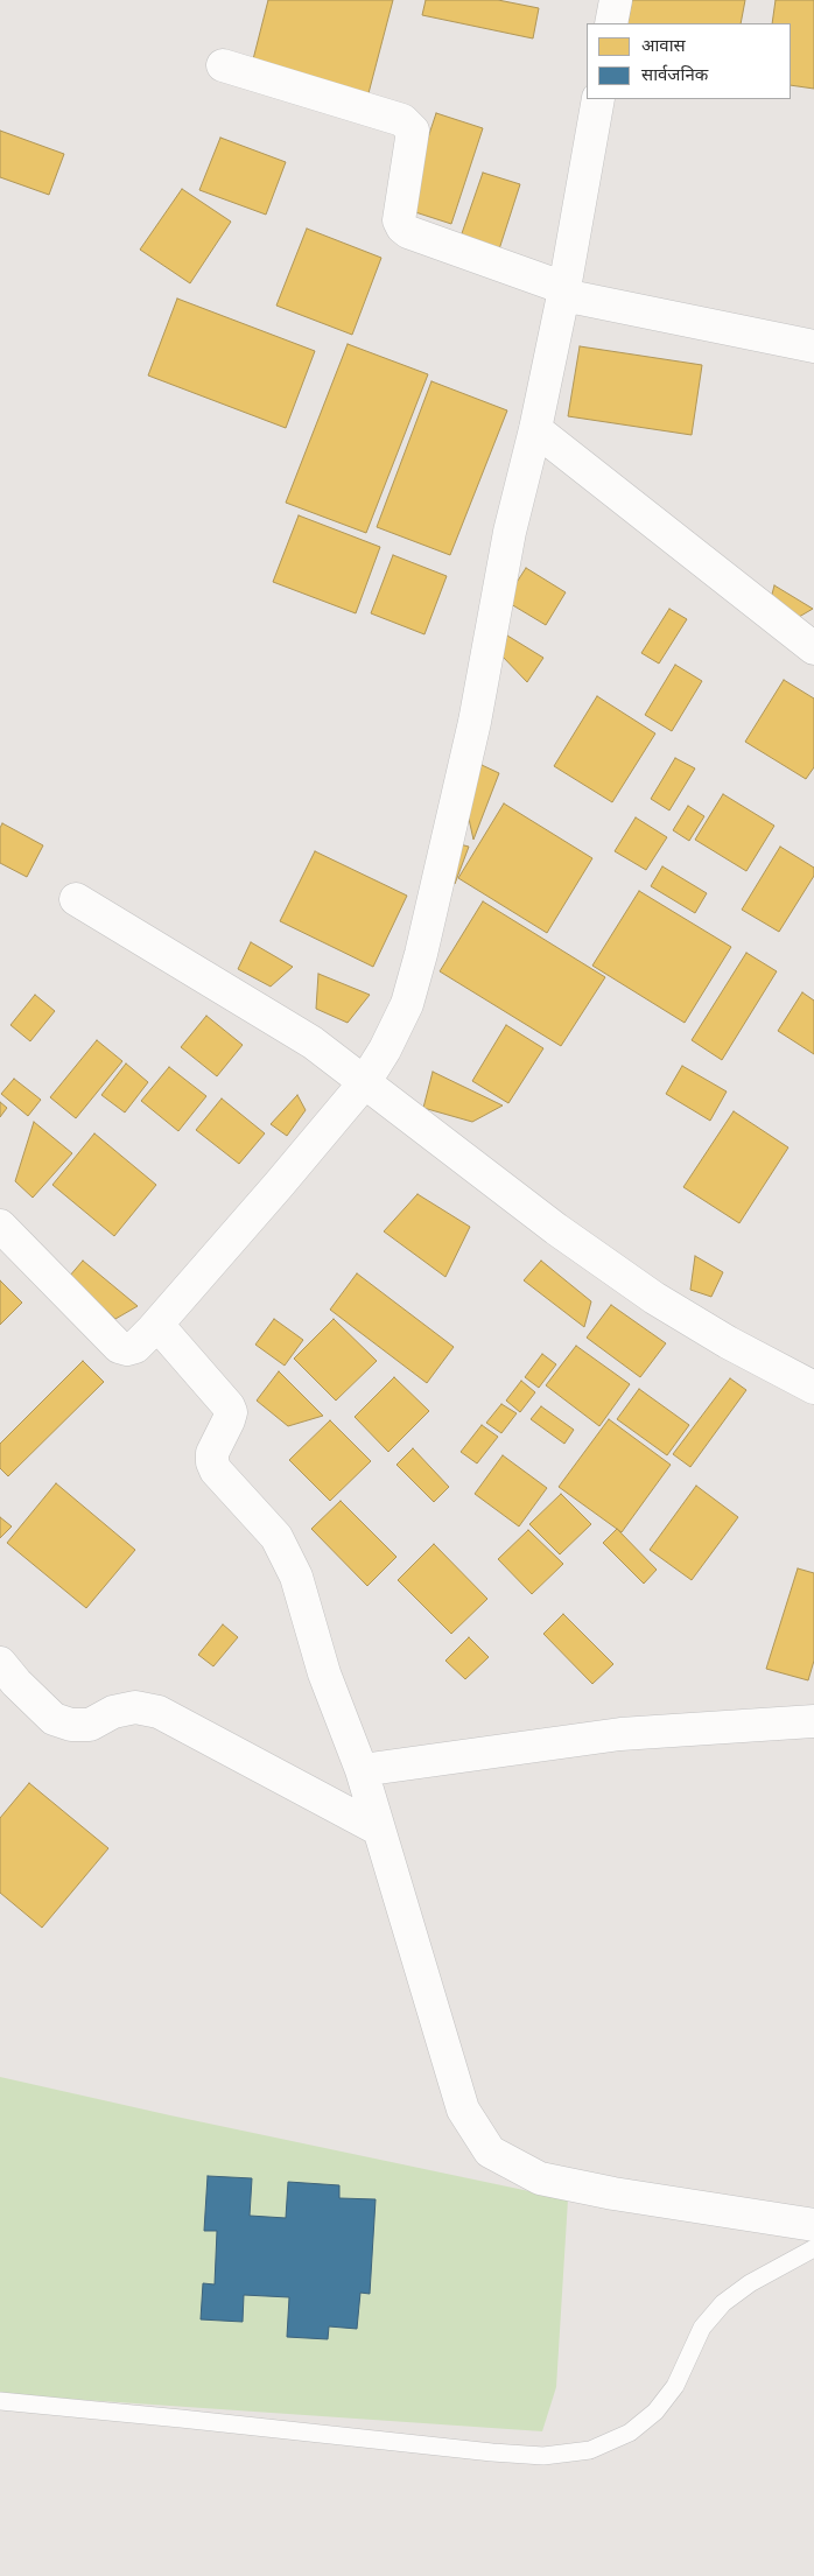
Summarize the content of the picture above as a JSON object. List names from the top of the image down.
{
  "legend": ["आवास", "सार्वजनिक"]
}
